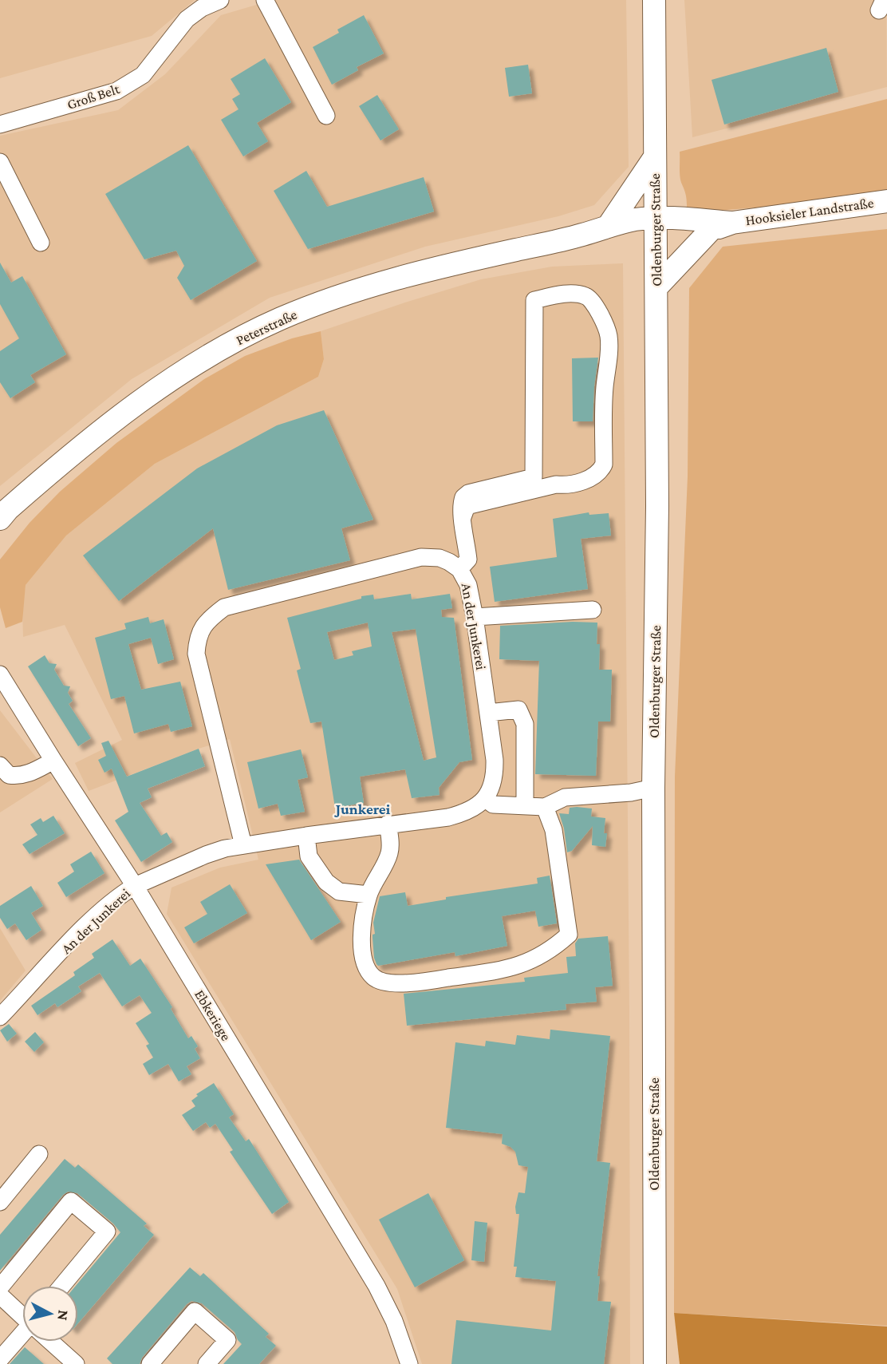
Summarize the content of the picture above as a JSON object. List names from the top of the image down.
{
  "streets": {
    "main road": ["Hooksieler Landstraße", "Oldenburger Straße", "Peterstraße"],
    "street": ["Groß Belt", "An der Junkerei", "Ebkeriege"]
  },
  "crossings": [
    ["Hooksieler Landstraße", "Oldenburger Straße"],
    ["Hooksieler Landstraße", "Peterstraße"],
    ["Oldenburger Straße", "Peterstraße"],
    ["An der Junkerei", "Ebkeriege"]
  ],
  "districts": ["Junkerei"],
  "north": "right"
}
